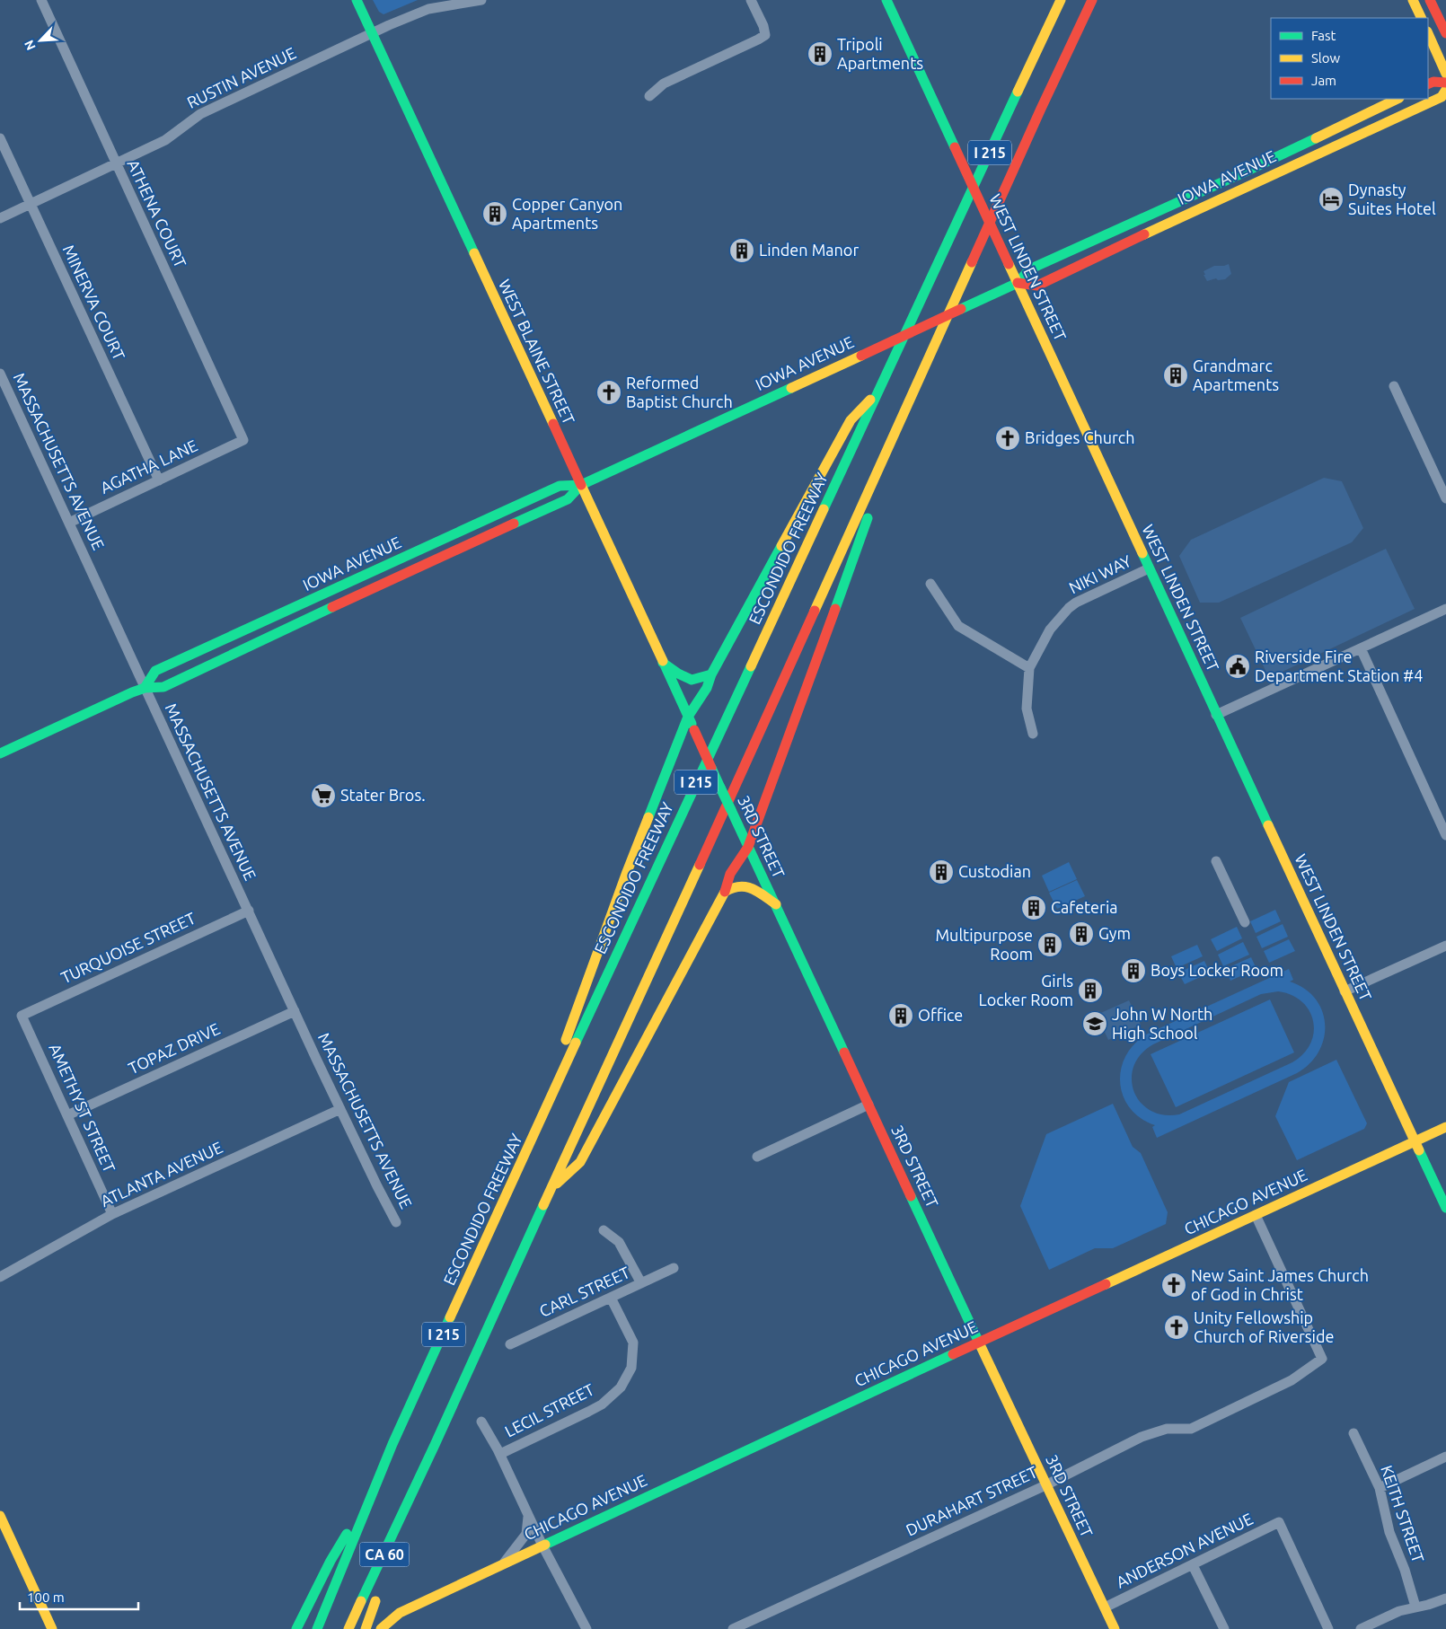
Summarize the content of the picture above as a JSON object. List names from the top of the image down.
{
  "streets": {
    "main road": [
      "I 215",
      "IOWA AVENUE",
      "WEST LINDEN STREET",
      "WEST BLAINE STREET",
      "ESCONDIDO FREEWAY",
      "3RD STREET",
      "CHICAGO AVENUE",
      "CA 60"
    ],
    "street": [
      "RUSTIN AVENUE",
      "ATHENA COURT",
      "MINERVA COURT",
      "MASSACHUSETTS AVENUE",
      "AGATHA LANE",
      "NIKI WAY",
      "TURQUOISE STREET",
      "TOPAZ DRIVE",
      "AMETHYST STREET",
      "ATLANTA AVENUE",
      "CARL STREET",
      "LECIL STREET",
      "DURAHART STREET",
      "KEITH STREET",
      "ANDERSON AVENUE"
    ]
  },
  "crossings": [
    ["RUSTIN AVENUE", "ATHENA COURT"],
    ["RUSTIN AVENUE", "MINERVA COURT"],
    ["RUSTIN AVENUE", "WEST BLAINE STREET"],
    ["I 215", "CA 60"],
    ["IOWA AVENUE", "WEST LINDEN STREET"],
    ["IOWA AVENUE", "WEST BLAINE STREET"],
    ["IOWA AVENUE", "MASSACHUSETTS AVENUE"],
    ["ATHENA COURT", "AGATHA LANE"],
    ["WEST LINDEN STREET", "NIKI WAY"],
    ["WEST LINDEN STREET", "CHICAGO AVENUE"],
    ["MINERVA COURT", "AGATHA LANE"],
    ["WEST BLAINE STREET", "3RD STREET"],
    ["MASSACHUSETTS AVENUE", "AGATHA LANE"],
    ["MASSACHUSETTS AVENUE", "TURQUOISE STREET"],
    ["MASSACHUSETTS AVENUE", "TOPAZ DRIVE"],
    ["MASSACHUSETTS AVENUE", "ATLANTA AVENUE"],
    ["3RD STREET", "CHICAGO AVENUE"],
    ["3RD STREET", "DURAHART STREET"],
    ["3RD STREET", "ANDERSON AVENUE"],
    ["TURQUOISE STREET", "AMETHYST STREET"],
    ["TOPAZ DRIVE", "AMETHYST STREET"],
    ["AMETHYST STREET", "ATLANTA AVENUE"],
    ["CHICAGO AVENUE", "DURAHART STREET"],
    ["CHICAGO AVENUE", "CA 60"],
    ["CARL STREET", "LECIL STREET"]
  ],
  "places": {
    "building": [
      "Tripoli Apartments",
      "Copper Canyon Apartments",
      "Linden Manor",
      "Grandmarc Apartments",
      "Custodian",
      "Cafeteria",
      "Gym",
      "Multipurpose Room",
      "Boys Locker Room",
      "Girls Locker Room",
      "Office"
    ],
    "hotel": ["Dynasty Suites Hotel"],
    "church": [
      "Reformed Baptist Church",
      "Bridges Church",
      "New Saint James Church of God in Christ",
      "Unity Fellowship Church of Riverside"
    ],
    "public building": ["Riverside Fire Department Station #4"],
    "supermarket": ["Stater Bros."],
    "school or university": ["John W North High School"]
  },
  "legend": ["Fast", "Slow", "Jam"],
  "scale_bar": "100 m",
  "north": "bottom left"
}
